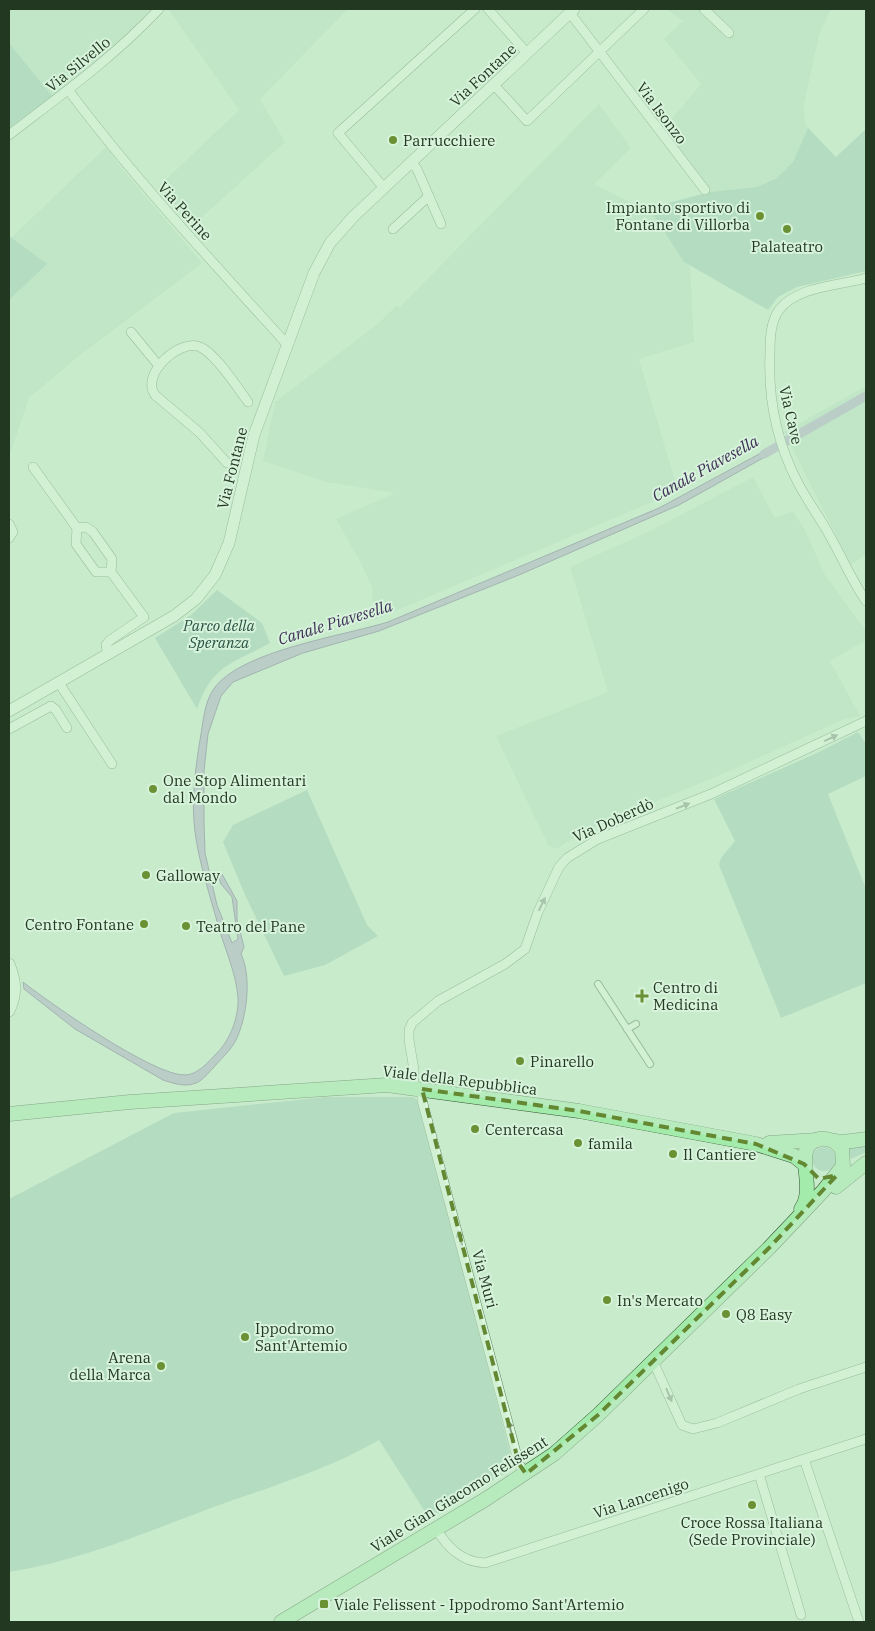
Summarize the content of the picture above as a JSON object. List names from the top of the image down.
{
  "streets": {
    "main road": ["Viale della Repubblica", "Viale Gian Giacomo Felissent"],
    "street": [
      "Via Silvello",
      "Via Fontane",
      "Via Isonzo",
      "Via Perine",
      "Via Cave",
      "Via Doberdò",
      "Via Muri",
      "Via Lancenigo"
    ]
  },
  "crossings": [
    ["Via Silvello", "Via Perine"],
    ["Via Fontane", "Via Isonzo"],
    ["Via Fontane", "Via Perine"],
    ["Via Doberdò", "Viale della Repubblica"],
    ["Via Doberdò", "Via Muri"],
    ["Viale della Repubblica", "Via Muri"],
    ["Via Muri", "Viale Gian Giacomo Felissent"],
    ["Viale Gian Giacomo Felissent", "Via Lancenigo"]
  ],
  "one_way": ["Via Doberdò", "Via Muri"],
  "water": ["Canale Piavesella"],
  "parks": ["Parco della Speranza"],
  "places": {
    "other": [
      "Parrucchiere",
      "Impianto sportivo di Fontane di Villorba",
      "Palateatro",
      "One Stop Alimentari dal Mondo",
      "Galloway",
      "Centro Fontane",
      "Teatro del Pane",
      "Pinarello",
      "Centercasa",
      "famila",
      "Il Cantiere",
      "In's Mercato",
      "Q8 Easy",
      "Ippodromo Sant'Artemio",
      "Arena della Marca",
      "Croce Rossa Italiana (Sede Provinciale)"
    ],
    "health": ["Centro di Medicina"],
    "transit": ["Viale Felissent - Ippodromo Sant'Artemio"]
  }
}
